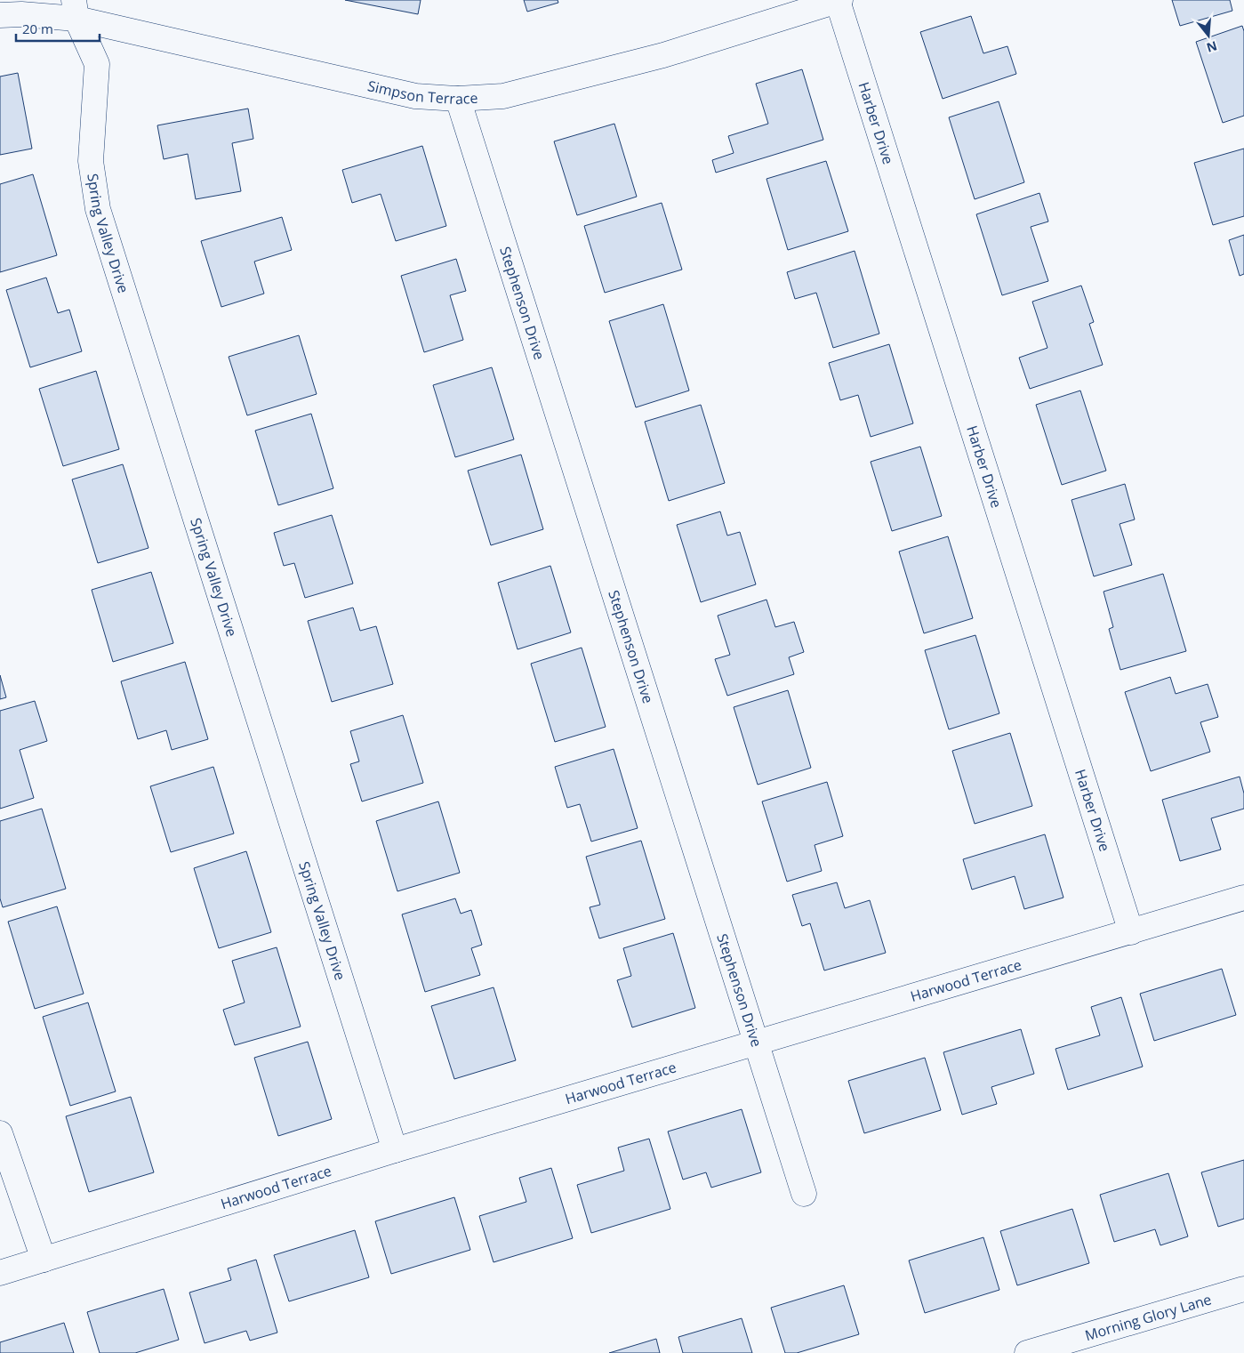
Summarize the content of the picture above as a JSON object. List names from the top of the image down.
{
  "streets": {
    "street": [
      "Simpson Terrace",
      "Harber Drive",
      "Spring Valley Drive",
      "Stephenson Drive",
      "Harwood Terrace",
      "Morning Glory Lane"
    ]
  },
  "crossings": [
    ["Simpson Terrace", "Harber Drive"],
    ["Simpson Terrace", "Spring Valley Drive"],
    ["Simpson Terrace", "Stephenson Drive"],
    ["Harber Drive", "Harwood Terrace"],
    ["Spring Valley Drive", "Harwood Terrace"],
    ["Stephenson Drive", "Harwood Terrace"]
  ],
  "scale_bar": "20 m",
  "north": "bottom"
}
